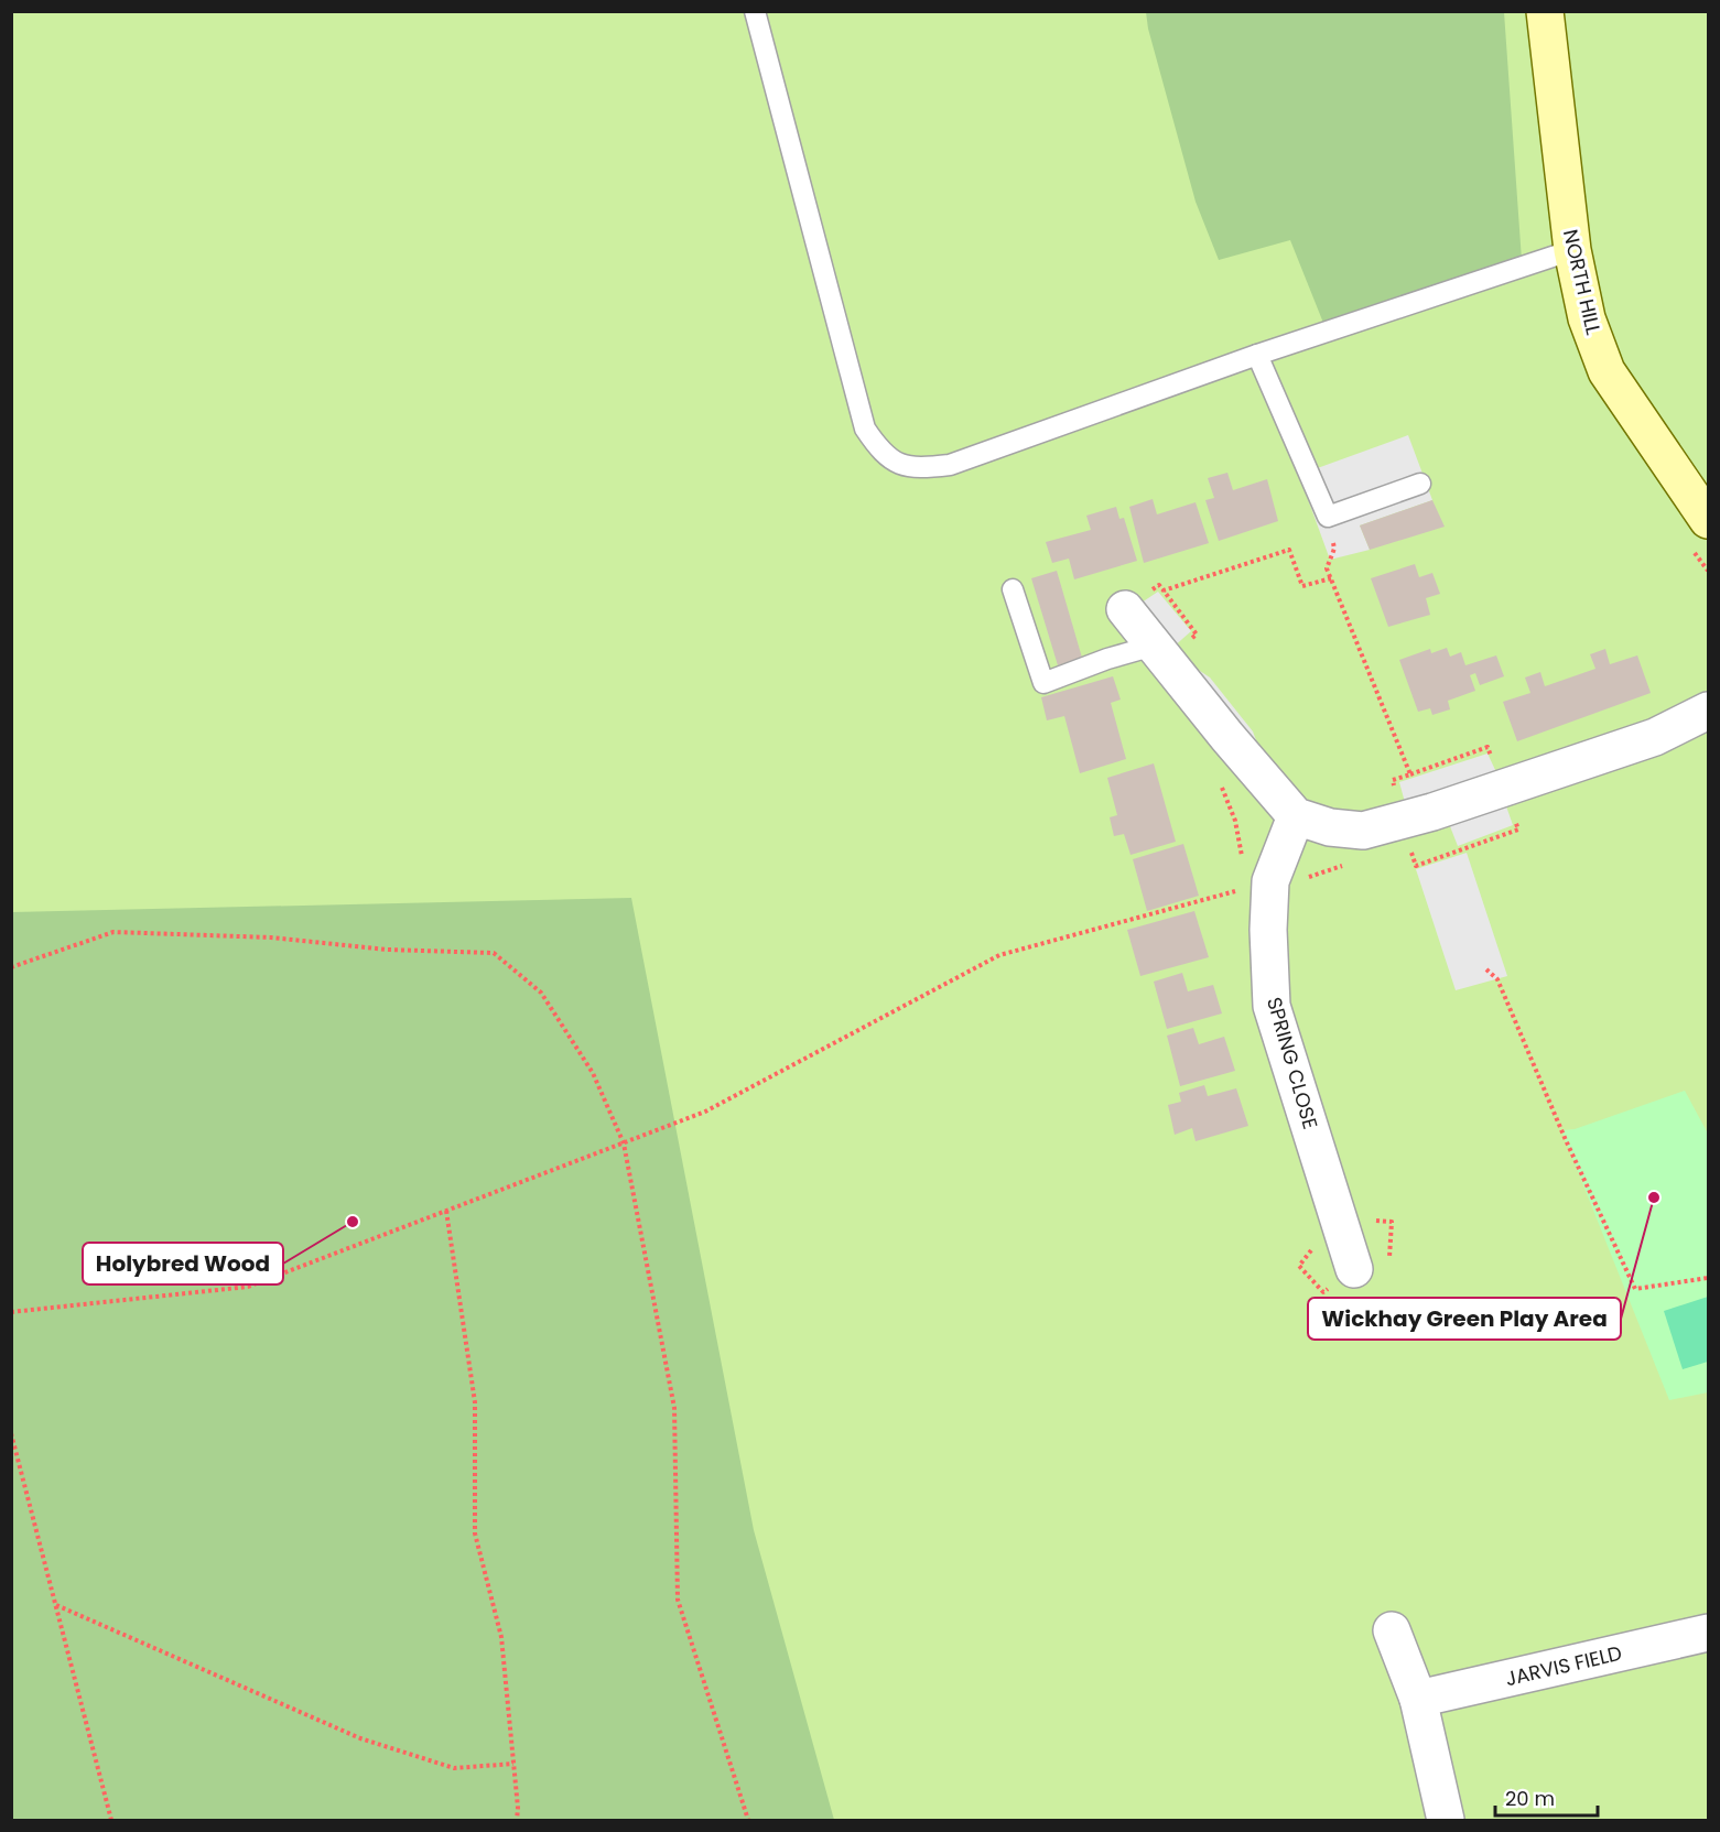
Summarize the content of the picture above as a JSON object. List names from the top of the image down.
{
  "streets": {
    "street": ["NORTH HILL", "SPRING CLOSE", "JARVIS FIELD"]
  },
  "places": ["Wickhay Green Play Area", "Holybred Wood"],
  "scale_bar": "20 m"
}
